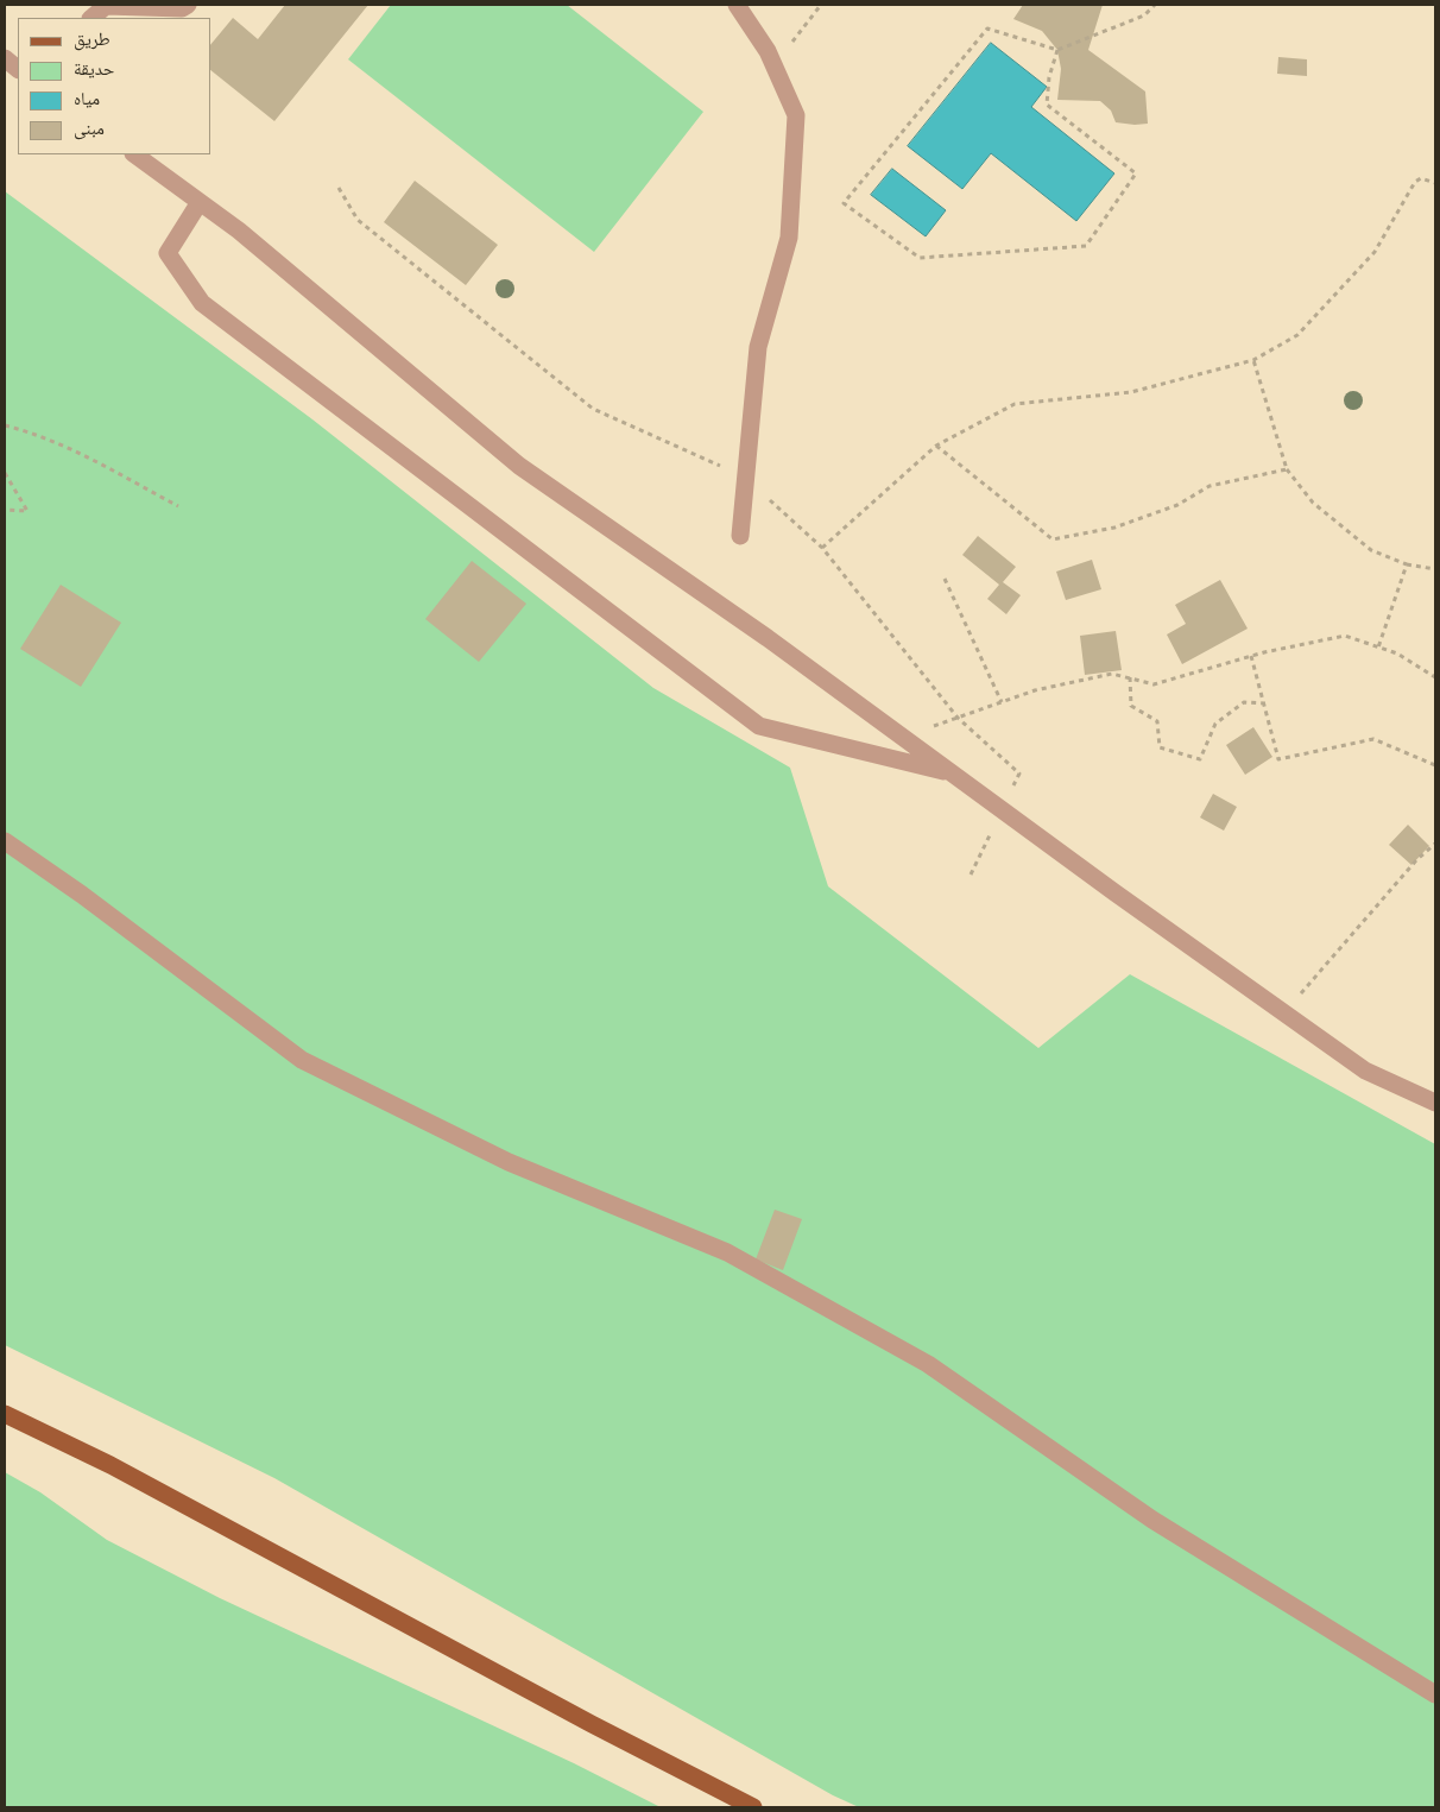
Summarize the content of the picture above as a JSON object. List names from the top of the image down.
{
  "legend": [
    "طريق",
    "حديقة",
    "مياه",
    "مبنى"
  ]
}
